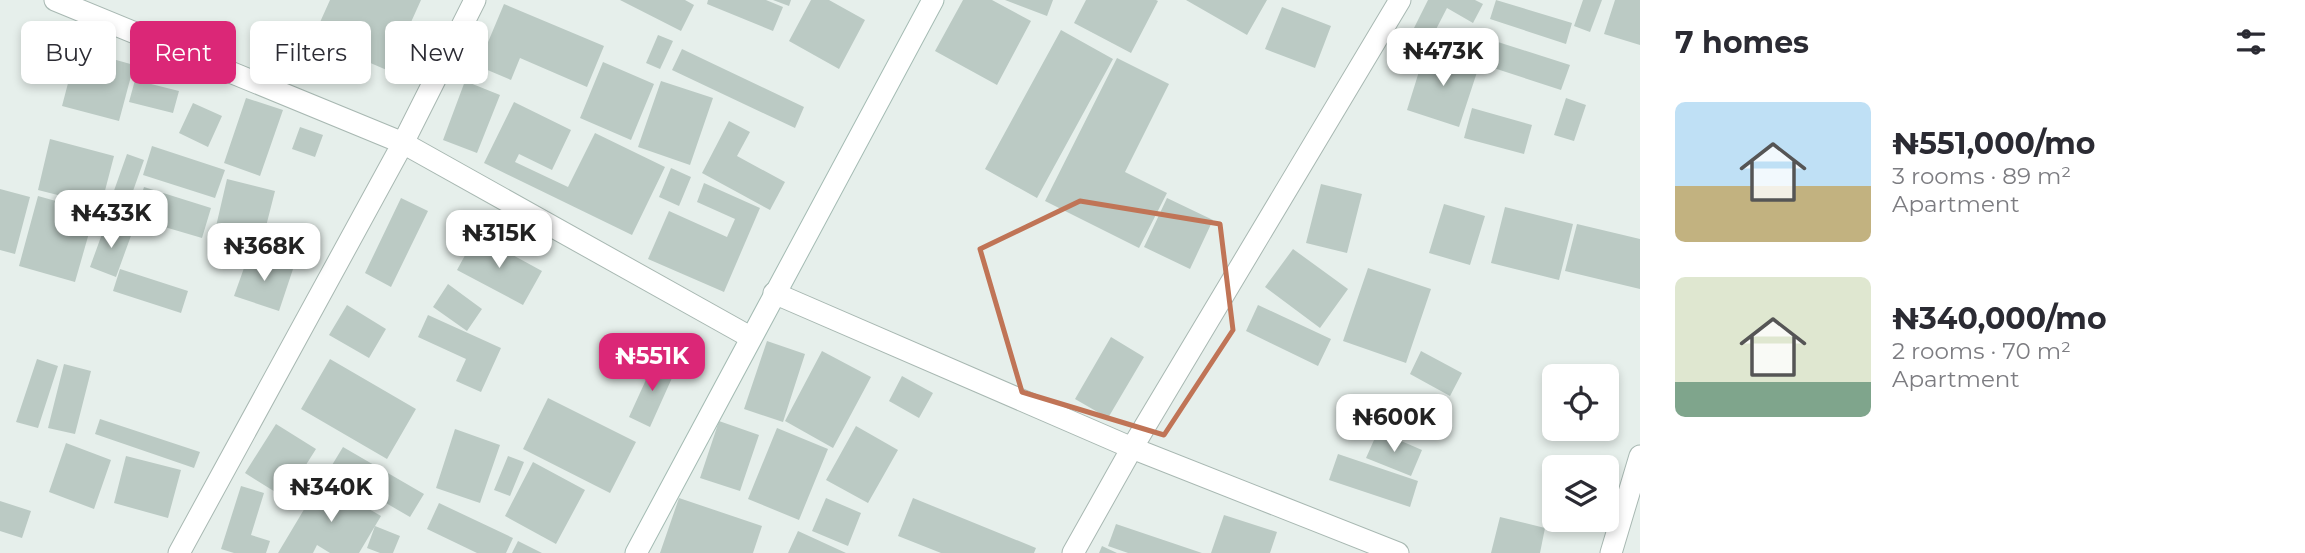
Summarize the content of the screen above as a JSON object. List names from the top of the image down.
{
  "page": {
    "heading": "7 homes",
    "chip": [
      "Buy",
      "Rent",
      "Filters",
      "New"
    ],
    "price": [
      "₦473K",
      "₦433K",
      "₦315K",
      "₦368K",
      "₦551K",
      "₦600K",
      "₦340K"
    ],
    "list": [
      {
        "name": "₦551,000/mo",
        "note": "3 rooms · 89 m² · Apartment"
      },
      {
        "name": "₦340,000/mo",
        "note": "2 rooms · 70 m² · Apartment"
      }
    ]
  }
}
